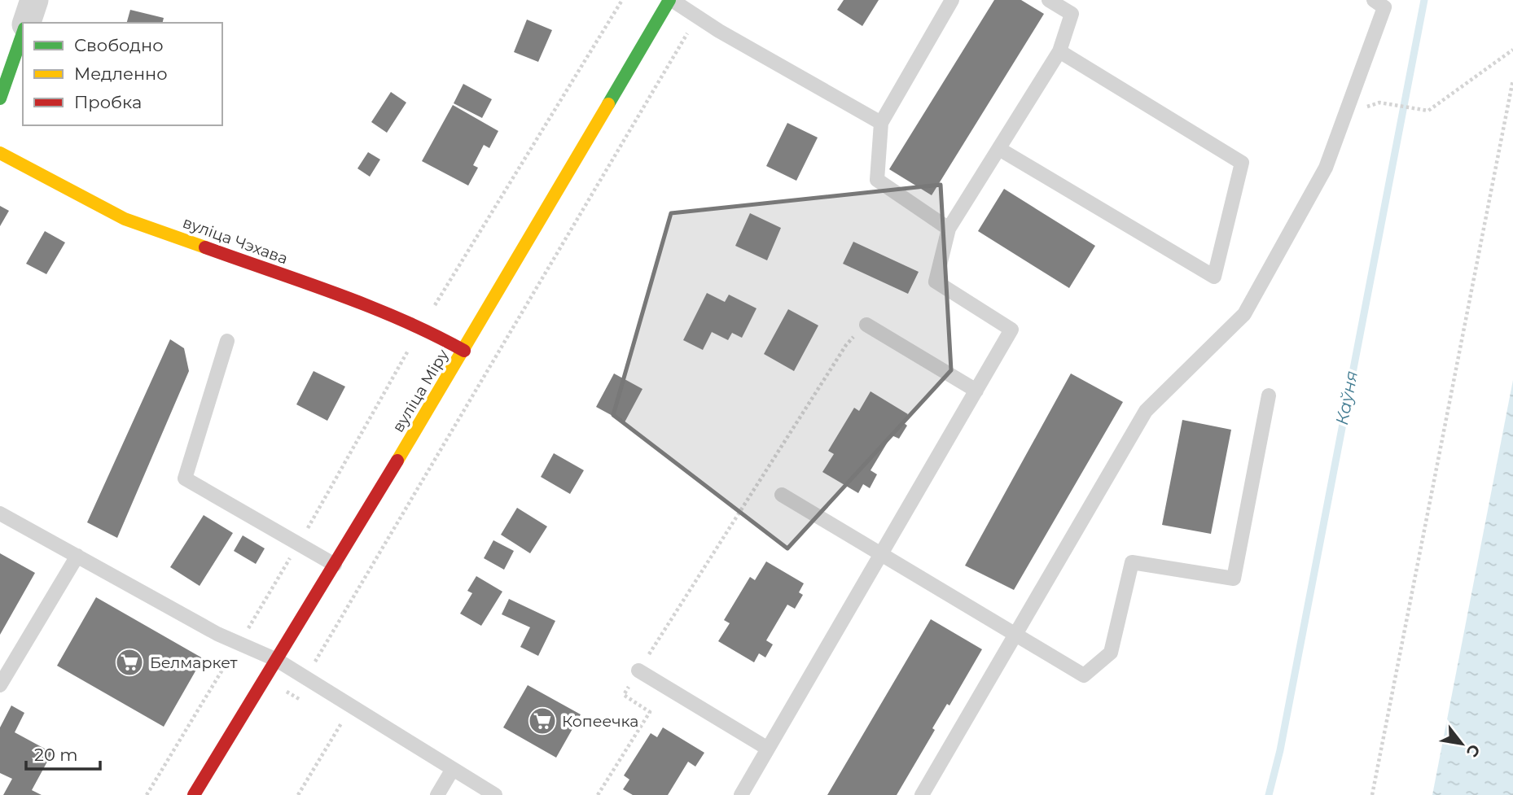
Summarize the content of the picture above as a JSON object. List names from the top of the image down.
{
  "streets": {
    "main road": ["вуліца Чэхава", "вуліца Міру"]
  },
  "crossings": [
    ["вуліца Чэхава", "вуліца Міру"]
  ],
  "water": ["Каўня"],
  "places": {
    "supermarket": ["Белмаркет", "Копеечка"]
  },
  "legend": ["Свободно", "Медленно", "Пробка"],
  "scale_bar": "20 m",
  "north": "bottom right"
}
